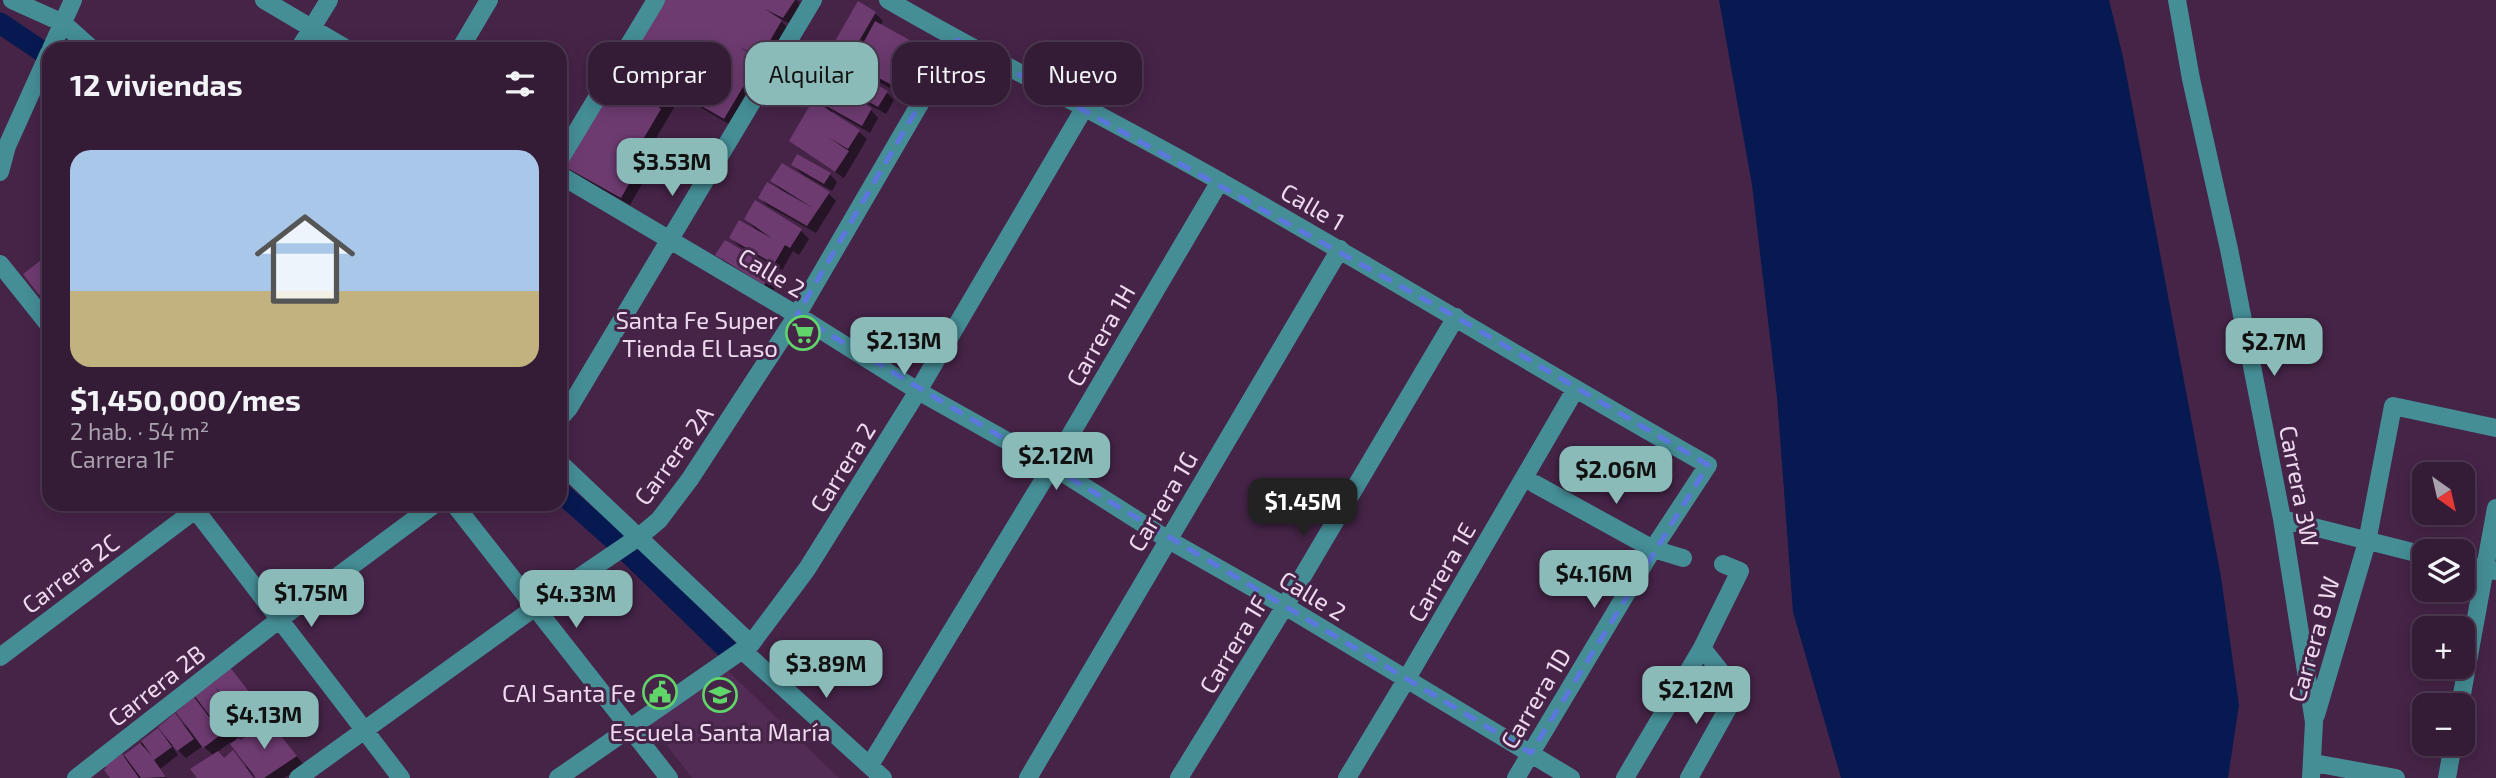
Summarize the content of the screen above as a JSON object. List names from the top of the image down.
{
  "streets": {
    "street": [
      "Calle 1",
      "Calle 2",
      "Carrera 1H",
      "Carrera 2A",
      "Carrera 2",
      "Carrera 3W",
      "Carrera 1G",
      "Carrera 1E",
      "Carrera 2C",
      "Carrera 8 W",
      "Carrera 1F",
      "Carrera 2B",
      "Carrera 1D"
    ]
  },
  "crossings": [
    ["Calle 1", "Carrera 1H"],
    ["Calle 1", "Carrera 2A"],
    ["Calle 1", "Carrera 2"],
    ["Calle 1", "Carrera 1G"],
    ["Calle 1", "Carrera 1E"],
    ["Calle 1", "Carrera 1F"],
    ["Calle 1", "Carrera 1D"],
    ["Calle 2", "Carrera 1H"],
    ["Calle 2", "Carrera 2A"],
    ["Calle 2", "Carrera 2"],
    ["Calle 2", "Carrera 1G"],
    ["Calle 2", "Carrera 1E"],
    ["Calle 2", "Carrera 1F"],
    ["Calle 2", "Carrera 1D"],
    ["Carrera 3W", "Carrera 8 W"]
  ],
  "places": {
    "supermarket": ["Santa Fe Super Tienda El Laso"],
    "public building": ["CAI Santa Fe"],
    "school or university": ["Escuela Santa María"]
  },
  "north": "bottom right",
  "page": {
    "chip": [
      "Comprar",
      "Alquilar",
      "Filtros",
      "Nuevo"
    ],
    "heading": "12 viviendas",
    "list": [
      {
        "name": "$1,450,000/mes",
        "note": "2 hab. · 54 m² · Carrera 1F"
      }
    ],
    "price": [
      "$3.53M",
      "$2.13M",
      "$2.7M",
      "$2.12M",
      "$2.06M",
      "$1.45M",
      "$4.16M",
      "$1.75M",
      "$4.33M",
      "$3.89M",
      "$2.12M",
      "$4.13M"
    ],
    "map_buttons": ["+", "−"]
  }
}
